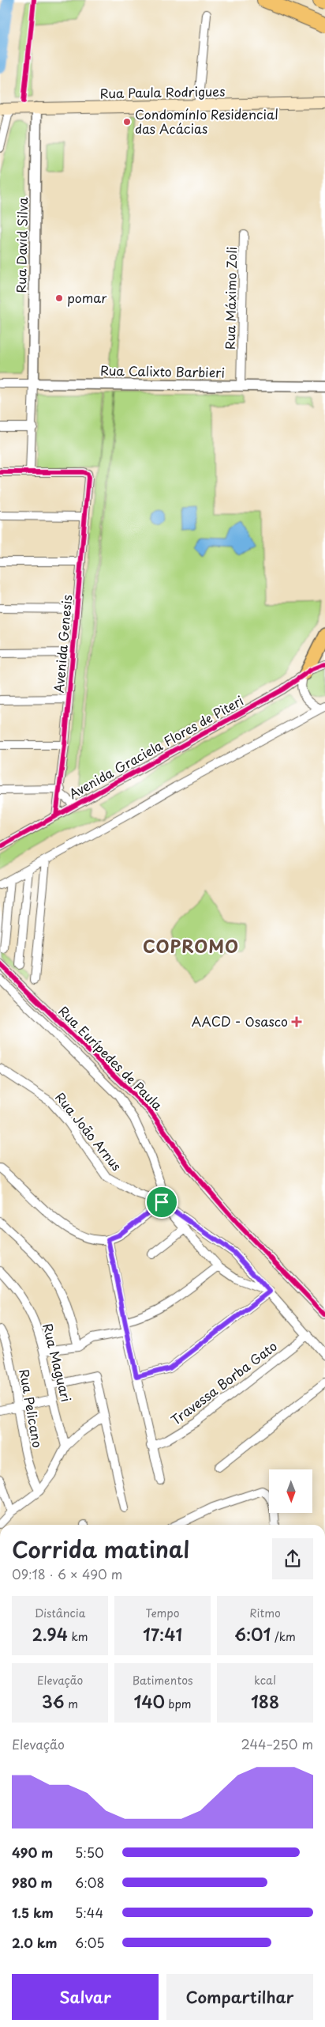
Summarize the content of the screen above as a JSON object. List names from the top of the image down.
{
  "streets": {
    "main road": ["Rua Paula Rodrigues"],
    "street": [
      "Rua David Silva",
      "Rua Máximo Zoli",
      "Rua Calixto Barbieri",
      "Avenida Genesis",
      "Avenida Graciela Flores de Piteri",
      "Rua Eurípedes de Paula",
      "Rua João Arnus",
      "Rua Maguari",
      "Travessa Borba Gato",
      "Rua Pelicano"
    ]
  },
  "crossings": [
    ["Rua Paula Rodrigues", "Rua David Silva"],
    ["Rua David Silva", "Rua Calixto Barbieri"],
    ["Rua Máximo Zoli", "Rua Calixto Barbieri"],
    ["Avenida Genesis", "Avenida Graciela Flores de Piteri"]
  ],
  "districts": ["COPROMO"],
  "places": {
    "other": ["CondomínIo Residencial das Acácias", "pomar"],
    "health": ["AACD - Osasco"]
  },
  "north": "bottom",
  "page": {
    "heading": ["Corrida matinal", "09:18 · 6 × 490 m"],
    "stats": [
      ["Distância", "2.94 km"],
      ["Tempo", "17:41"],
      ["Ritmo", "6:01 /km"],
      ["Elevação", "36 m"],
      ["Batimentos", "140 bpm"],
      ["kcal", "188"]
    ],
    "chart": ["Elevação", "244–250 m"],
    "list": [
      {
        "name": "490 m",
        "note": "5:50"
      },
      {
        "name": "980 m",
        "note": "6:08"
      },
      {
        "name": "1.5 km",
        "note": "5:44"
      },
      {
        "name": "2.0 km",
        "note": "6:05"
      }
    ],
    "buttons": ["Salvar", "Compartilhar"]
  }
}
